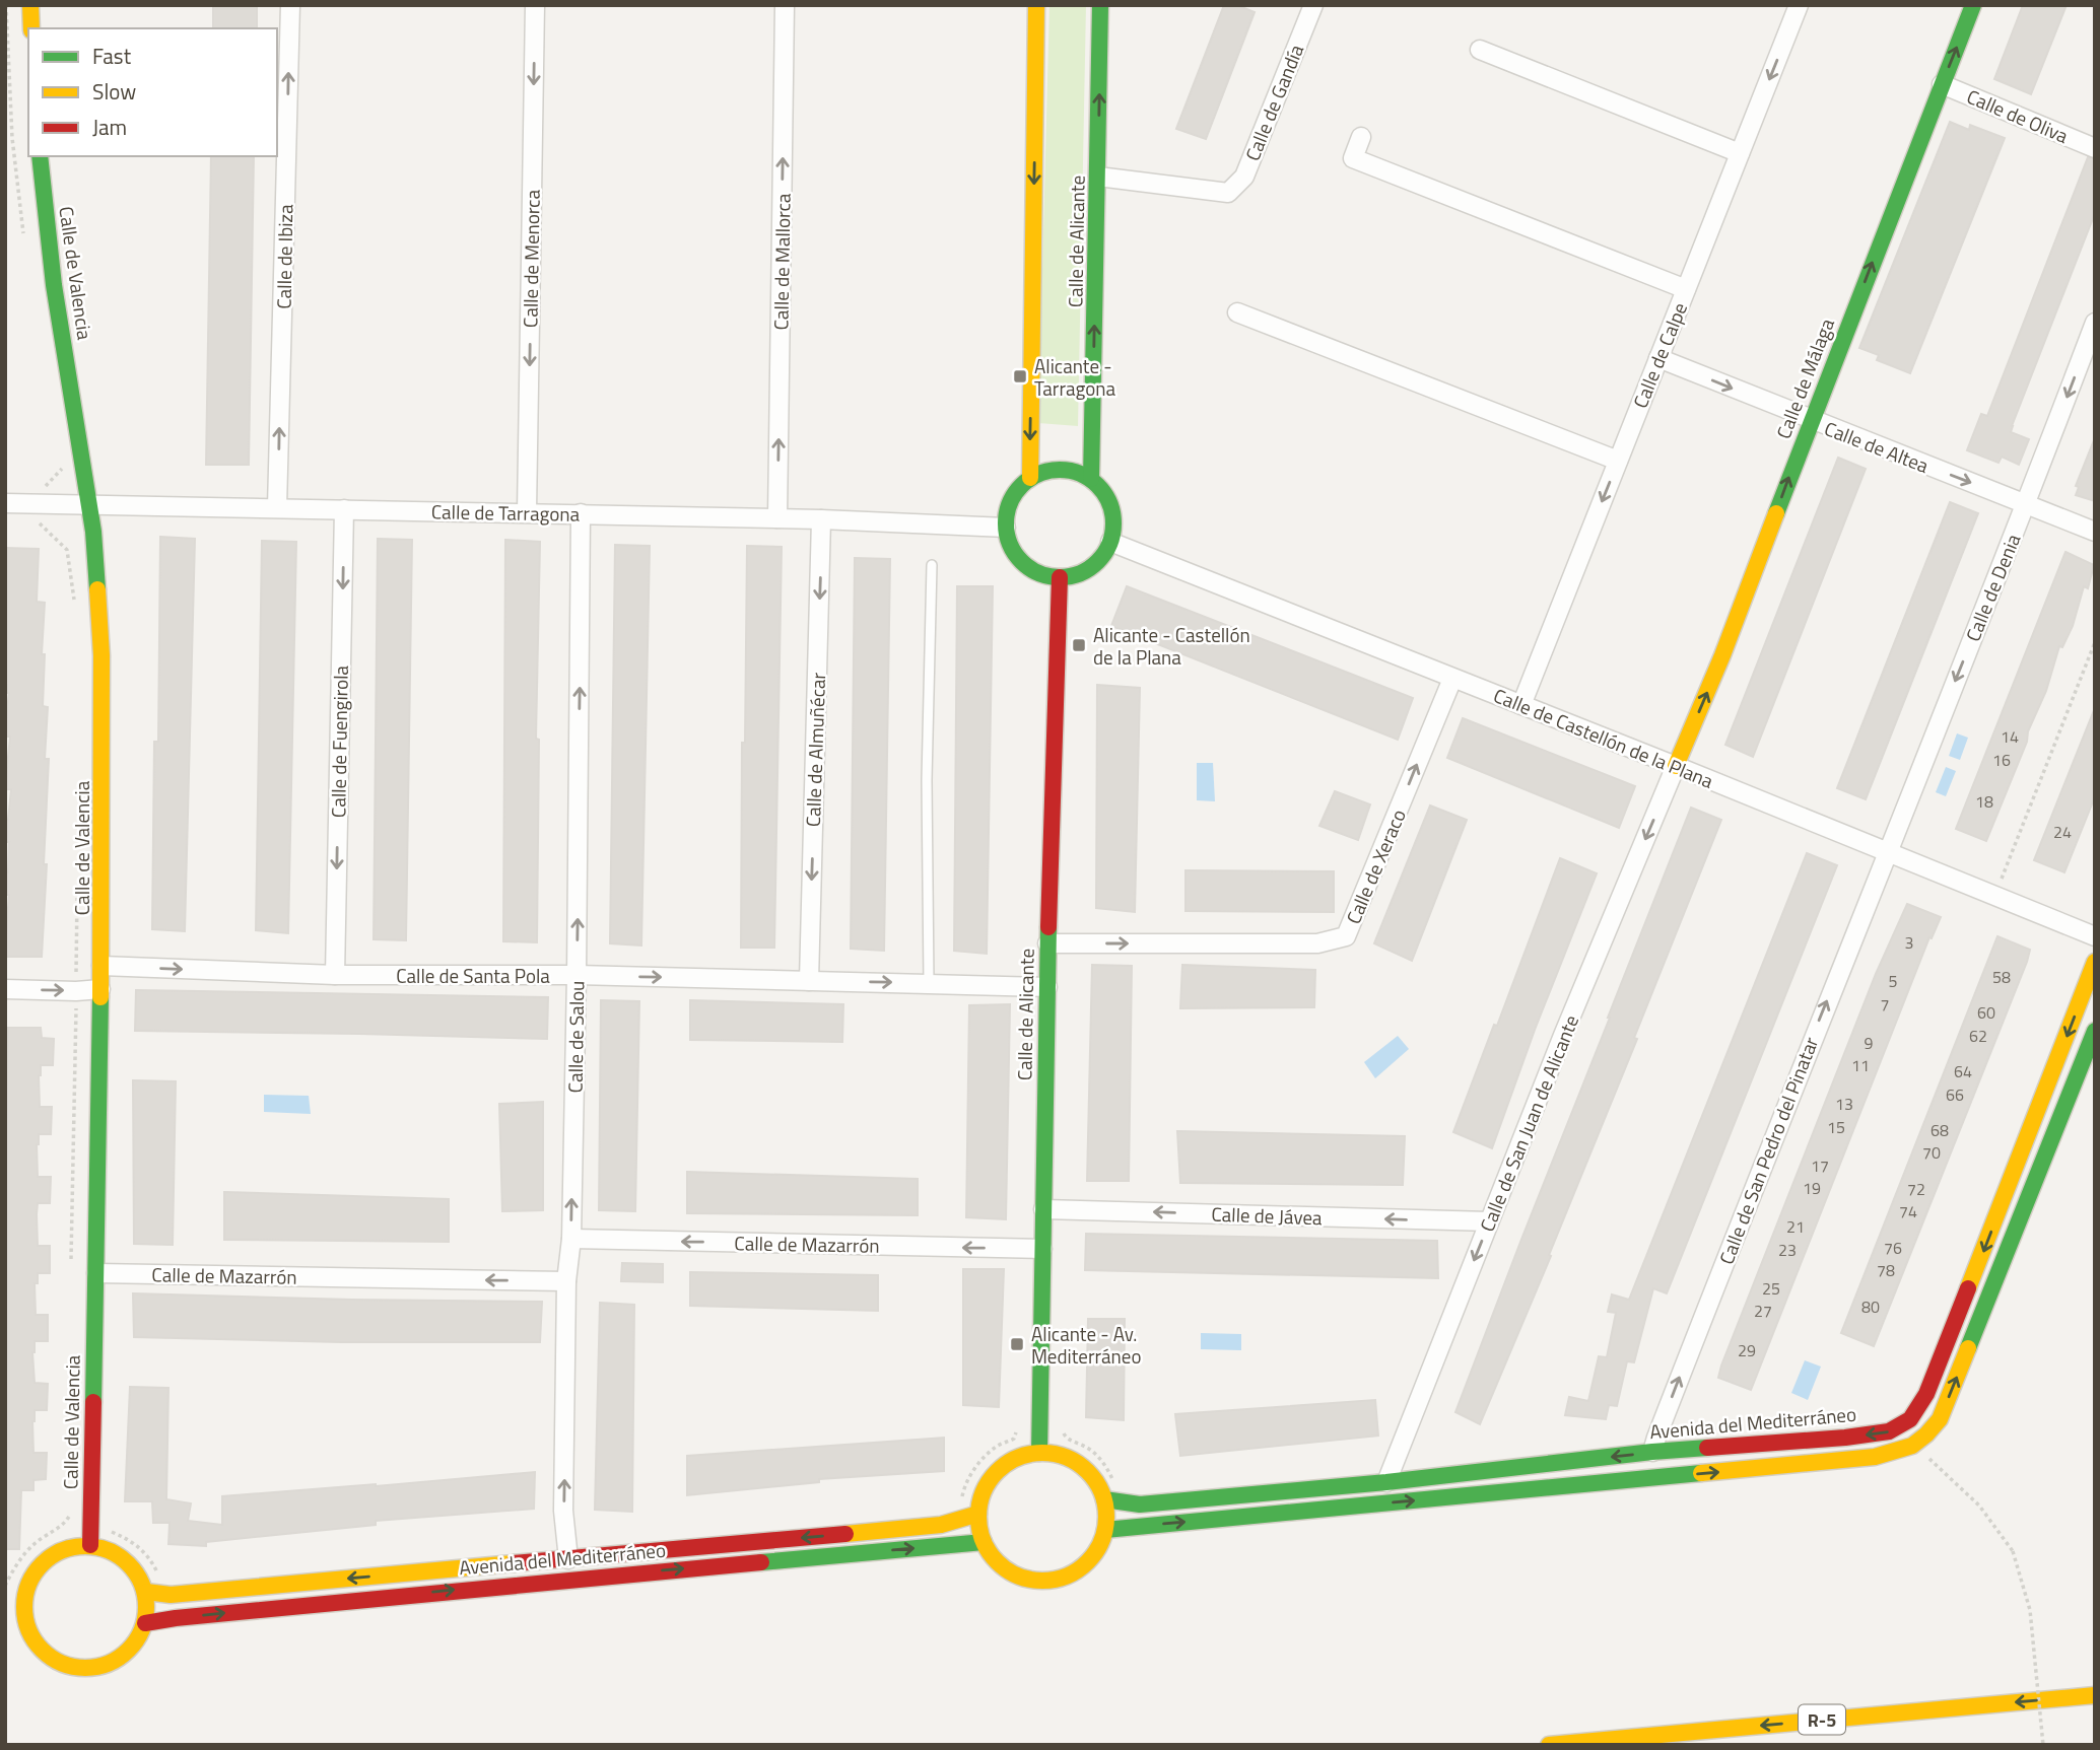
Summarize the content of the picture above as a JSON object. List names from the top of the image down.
{
  "streets": {
    "main road": [
      "Calle de Alicante",
      "Calle de Valencia",
      "Calle de Málaga",
      "Avenida del Mediterráneo",
      "R-5"
    ],
    "street": [
      "Calle de Gandía",
      "Calle de Oliva",
      "Calle de Ibiza",
      "Calle de Menorca",
      "Calle de Mallorca",
      "Calle de Calpe",
      "Calle de Altea",
      "Calle de Tarragona",
      "Calle de Denia",
      "Calle de Castellón de la Plana",
      "Calle de Fuengirola",
      "Calle de Almuñécar",
      "Calle de Xeraco",
      "Calle de Santa Pola",
      "Calle de Salou",
      "Calle de San Juan de Alicante",
      "Calle de San Pedro del Pinatar",
      "Calle de Jávea",
      "Calle de Mazarrón"
    ]
  },
  "crossings": [
    ["Calle de Gandía", "Calle de Alicante"],
    ["Calle de Oliva", "Calle de Málaga"],
    ["Calle de Alicante", "Calle de Tarragona"],
    ["Calle de Alicante", "Calle de Castellón de la Plana"],
    ["Calle de Alicante", "Calle de Xeraco"],
    ["Calle de Alicante", "Calle de Santa Pola"],
    ["Calle de Alicante", "Calle de Jávea"],
    ["Calle de Alicante", "Calle de Mazarrón"],
    ["Calle de Alicante", "Avenida del Mediterráneo"],
    ["Calle de Ibiza", "Calle de Tarragona"],
    ["Calle de Menorca", "Calle de Tarragona"],
    ["Calle de Mallorca", "Calle de Tarragona"],
    ["Calle de Valencia", "Calle de Tarragona"],
    ["Calle de Valencia", "Calle de Santa Pola"],
    ["Calle de Valencia", "Calle de Mazarrón"],
    ["Calle de Valencia", "Avenida del Mediterráneo"],
    ["Calle de Calpe", "Calle de Altea"],
    ["Calle de Calpe", "Calle de Castellón de la Plana"],
    ["Calle de Málaga", "Calle de Altea"],
    ["Calle de Málaga", "Calle de Castellón de la Plana"],
    ["Calle de Málaga", "Calle de San Juan de Alicante"],
    ["Calle de Altea", "Calle de Denia"],
    ["Calle de Tarragona", "Calle de Castellón de la Plana"],
    ["Calle de Tarragona", "Calle de Fuengirola"],
    ["Calle de Tarragona", "Calle de Almuñécar"],
    ["Calle de Tarragona", "Calle de Salou"],
    ["Calle de Denia", "Calle de Castellón de la Plana"],
    ["Calle de Denia", "Calle de San Pedro del Pinatar"],
    ["Calle de Castellón de la Plana", "Calle de Xeraco"],
    ["Calle de Castellón de la Plana", "Calle de San Juan de Alicante"],
    ["Calle de Castellón de la Plana", "Calle de San Pedro del Pinatar"],
    ["Calle de Fuengirola", "Calle de Santa Pola"],
    ["Calle de Almuñécar", "Calle de Santa Pola"],
    ["Calle de Santa Pola", "Calle de Salou"],
    ["Calle de Salou", "Calle de Mazarrón"],
    ["Calle de Salou", "Avenida del Mediterráneo"],
    ["Calle de San Juan de Alicante", "Calle de Jávea"],
    ["Calle de San Juan de Alicante", "Avenida del Mediterráneo"],
    ["Calle de San Pedro del Pinatar", "Avenida del Mediterráneo"]
  ],
  "one_way": [
    "Calle de Ibiza",
    "Calle de Menorca",
    "Calle de Mallorca",
    "Calle de Calpe",
    "Calle de Málaga",
    "Calle de Altea",
    "Calle de Denia",
    "Calle de Fuengirola",
    "Calle de Almuñécar",
    "Calle de Xeraco",
    "Calle de Santa Pola",
    "Calle de Salou",
    "Calle de San Juan de Alicante",
    "Calle de San Pedro del Pinatar",
    "Calle de Jávea",
    "Calle de Mazarrón"
  ],
  "places": {
    "transit": ["Alicante - Tarragona", "Alicante - Castellón de la Plana", "Alicante - Av. Mediterráneo"]
  },
  "house_numbers": [
    "14",
    "16",
    "18",
    "24",
    "3",
    "58",
    "5",
    "7",
    "60",
    "62",
    "9",
    "11",
    "64",
    "66",
    "13",
    "15",
    "68",
    "70",
    "17",
    "19",
    "72",
    "74",
    "21",
    "76",
    "23",
    "78",
    "25",
    "80",
    "27",
    "29"
  ],
  "legend": ["Fast", "Slow", "Jam"]
}
